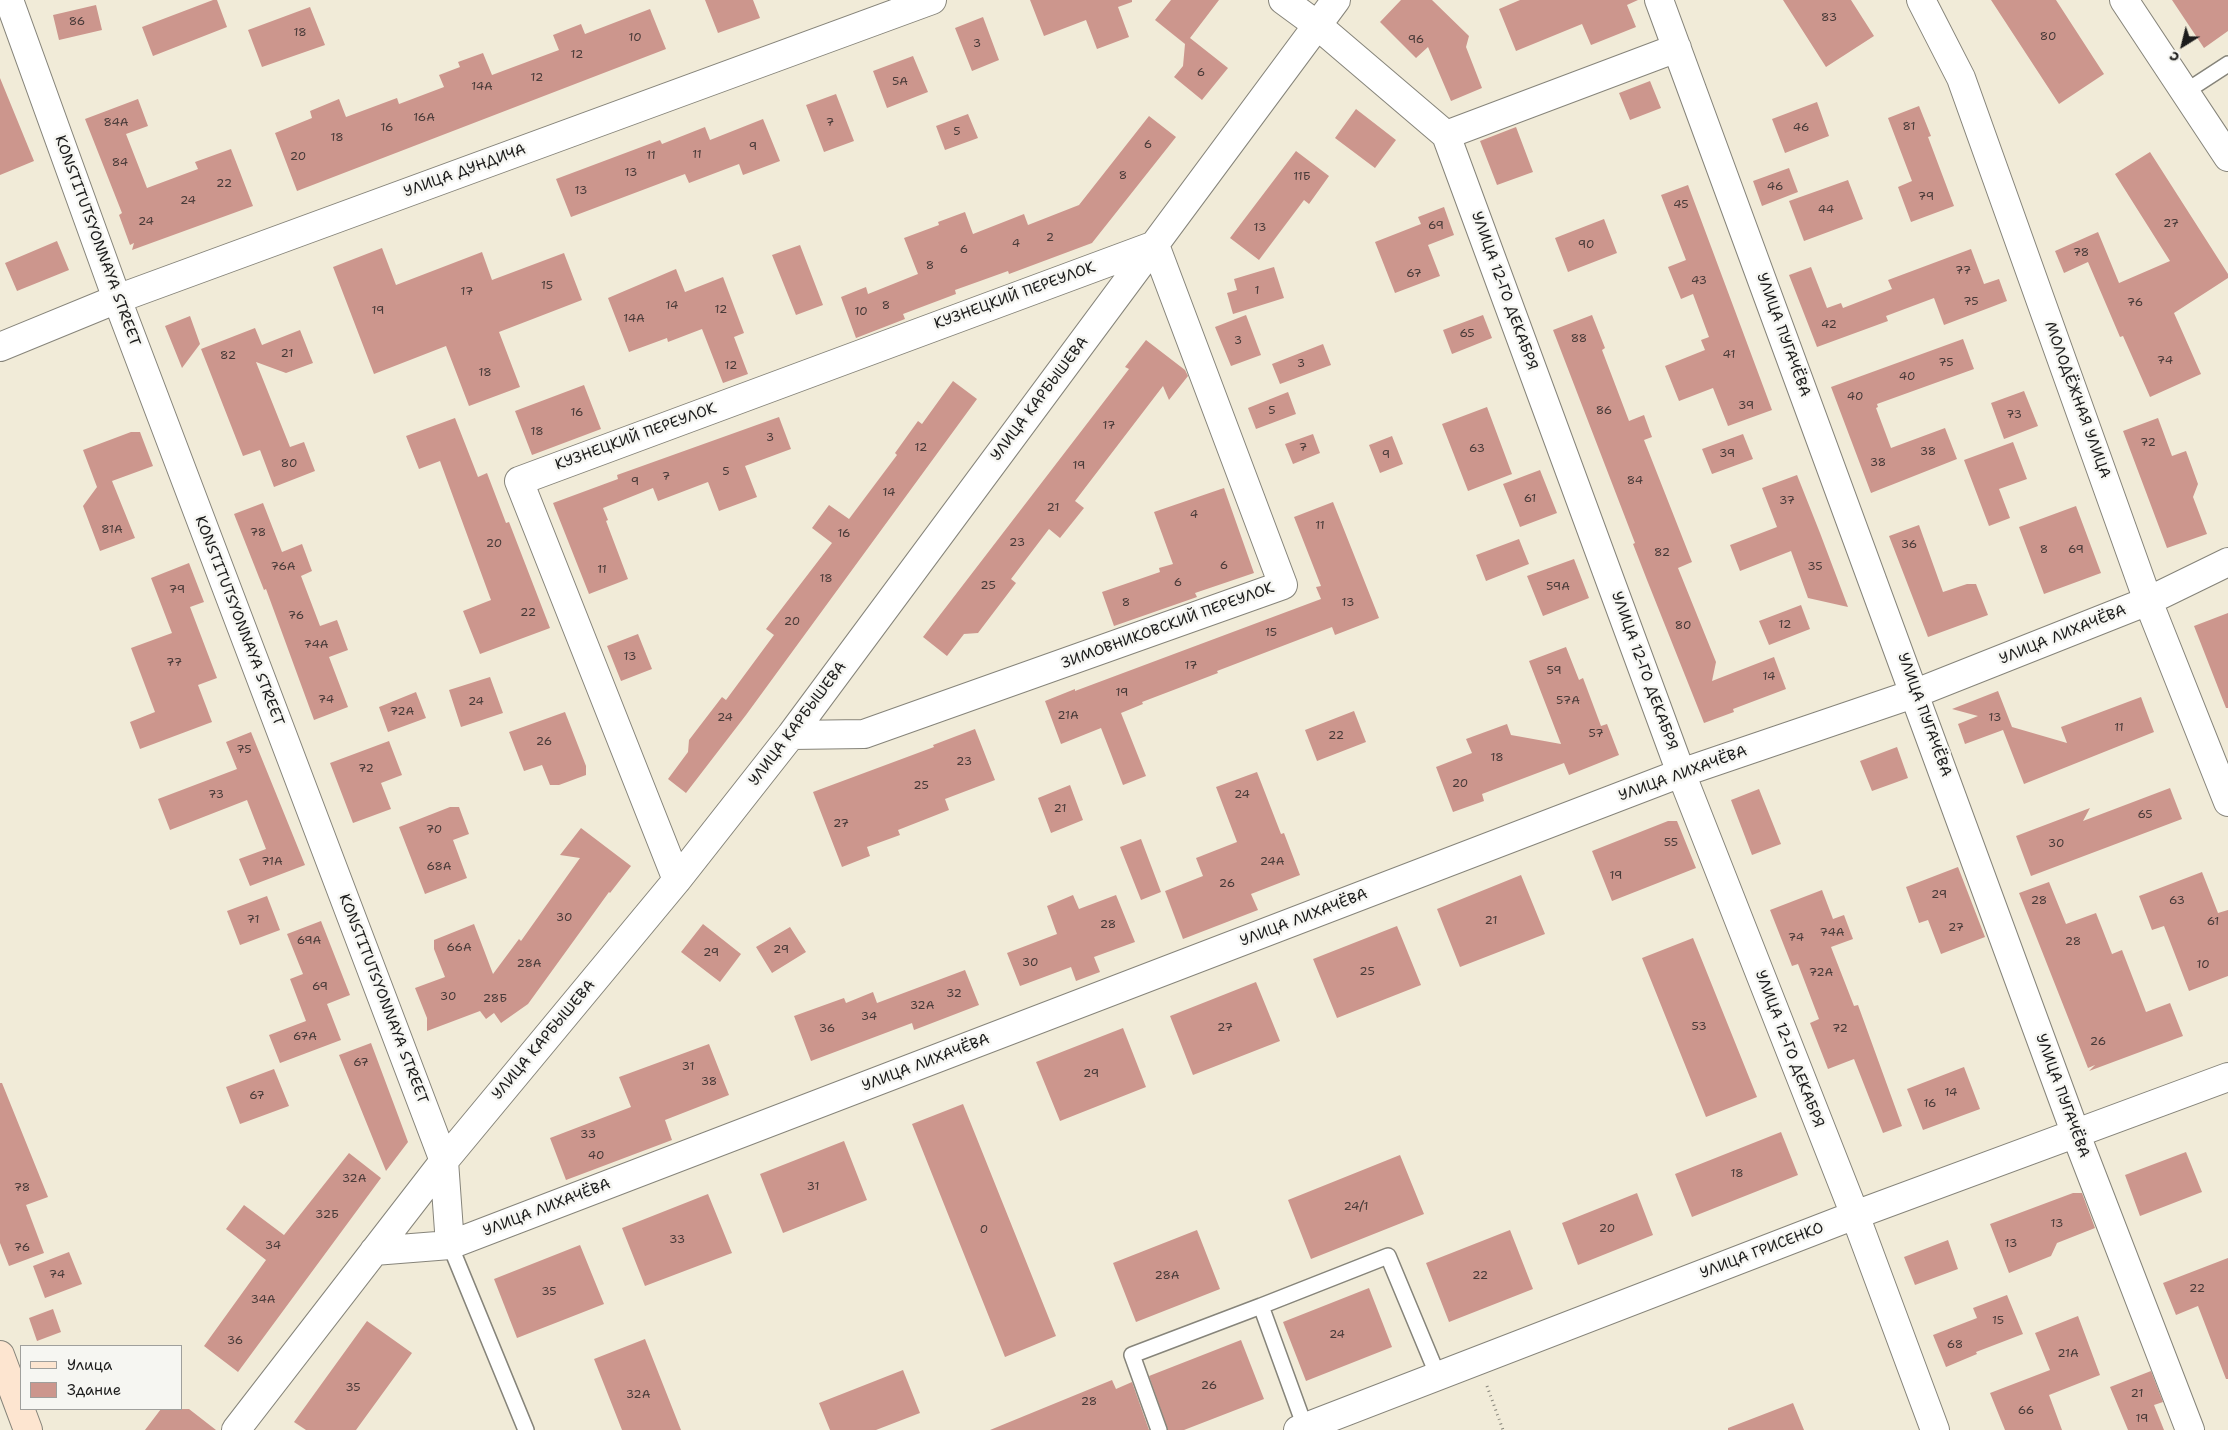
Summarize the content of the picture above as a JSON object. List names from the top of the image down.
{
  "streets": {
    "street": [
      "УЛИЦА ДУНДИЧА",
      "KONSTITUTSYONNAYA STREET",
      "УЛИЦА 12-ГО ДЕКАБРЯ",
      "КУЗНЕЦКИЙ ПЕРЕУЛОК",
      "УЛИЦА ПУГАЧЁВА",
      "УЛИЦА КАРБЫШЕВА",
      "МОЛОДЁЖНАЯ УЛИЦА",
      "ЗИМОВНИКОВСКИЙ ПЕРЕУЛОК",
      "УЛИЦА ЛИХАЧЁВА",
      "УЛИЦА ГРИСЕНКО"
    ]
  },
  "crossings": [
    ["УЛИЦА ДУНДИЧА", "KONSTITUTSYONNAYA STREET"],
    ["KONSTITUTSYONNAYA STREET", "УЛИЦА КАРБЫШЕВА"],
    ["KONSTITUTSYONNAYA STREET", "УЛИЦА ЛИХАЧЁВА"],
    ["УЛИЦА 12-ГО ДЕКАБРЯ", "УЛИЦА КАРБЫШЕВА"],
    ["УЛИЦА 12-ГО ДЕКАБРЯ", "УЛИЦА ЛИХАЧЁВА"],
    ["УЛИЦА 12-ГО ДЕКАБРЯ", "УЛИЦА ГРИСЕНКО"],
    ["КУЗНЕЦКИЙ ПЕРЕУЛОК", "УЛИЦА КАРБЫШЕВА"],
    ["КУЗНЕЦКИЙ ПЕРЕУЛОК", "ЗИМОВНИКОВСКИЙ ПЕРЕУЛОК"],
    ["УЛИЦА ПУГАЧЁВА", "УЛИЦА ЛИХАЧЁВА"],
    ["УЛИЦА ПУГАЧЁВА", "УЛИЦА ГРИСЕНКО"],
    ["УЛИЦА КАРБЫШЕВА", "ЗИМОВНИКОВСКИЙ ПЕРЕУЛОК"],
    ["УЛИЦА КАРБЫШЕВА", "УЛИЦА ЛИХАЧЁВА"],
    ["МОЛОДЁЖНАЯ УЛИЦА", "УЛИЦА ЛИХАЧЁВА"]
  ],
  "house_numbers": [
    "83",
    "86",
    "18",
    "80",
    "10",
    "96",
    "3",
    "12",
    "6",
    "12",
    "5А",
    "14А",
    "16А",
    "84А",
    "7",
    "81",
    "16",
    "46",
    "5",
    "18",
    "6",
    "9",
    "11",
    "11",
    "20",
    "84",
    "13",
    "8",
    "11Б",
    "22",
    "46",
    "13",
    "79",
    "24",
    "45",
    "44",
    "24",
    "27",
    "69",
    "13",
    "2",
    "4",
    "90",
    "6",
    "78",
    "8",
    "77",
    "67",
    "43",
    "15",
    "1",
    "17",
    "75",
    "76",
    "14",
    "8",
    "12",
    "19",
    "10",
    "14А",
    "42",
    "65",
    "88",
    "3",
    "21",
    "41",
    "82",
    "74",
    "75",
    "3",
    "12",
    "18",
    "40",
    "40",
    "39",
    "5",
    "86",
    "16",
    "73",
    "17",
    "18",
    "3",
    "72",
    "12",
    "7",
    "63",
    "38",
    "39",
    "9",
    "38",
    "80",
    "19",
    "5",
    "7",
    "84",
    "9",
    "14",
    "61",
    "37",
    "21",
    "4",
    "11",
    "81А",
    "78",
    "16",
    "23",
    "20",
    "36",
    "8",
    "69",
    "82",
    "6",
    "76А",
    "35",
    "11",
    "18",
    "6",
    "25",
    "59А",
    "79",
    "8",
    "13",
    "22",
    "76",
    "20",
    "12",
    "80",
    "15",
    "74А",
    "13",
    "77",
    "17",
    "59",
    "14",
    "19",
    "74",
    "57А",
    "24",
    "72А",
    "21А",
    "24",
    "13",
    "11",
    "57",
    "22",
    "26",
    "75",
    "18",
    "23",
    "72",
    "20",
    "25",
    "73",
    "24",
    "21",
    "65",
    "27",
    "70",
    "55",
    "30",
    "71А",
    "24А",
    "68А",
    "19",
    "26",
    "29",
    "28",
    "63",
    "30",
    "71",
    "21",
    "61",
    "28",
    "27",
    "74А",
    "74",
    "69А",
    "28",
    "66А",
    "29",
    "29",
    "30",
    "28А",
    "10",
    "25",
    "72А",
    "69",
    "32",
    "30",
    "28Б",
    "32А",
    "34",
    "53",
    "27",
    "36",
    "72",
    "67А",
    "26",
    "67",
    "31",
    "29",
    "38",
    "14",
    "67",
    "16",
    "33",
    "40",
    "18",
    "32А",
    "31",
    "78",
    "24/1",
    "32Б",
    "13",
    "20",
    "0",
    "33",
    "13",
    "34",
    "76",
    "74",
    "28А",
    "22",
    "22",
    "35",
    "34А",
    "15",
    "24",
    "36",
    "68",
    "21А",
    "26",
    "35",
    "21",
    "32А",
    "28",
    "66",
    "19"
  ],
  "legend": ["Улица", "Здание"],
  "north": "bottom left"
}
